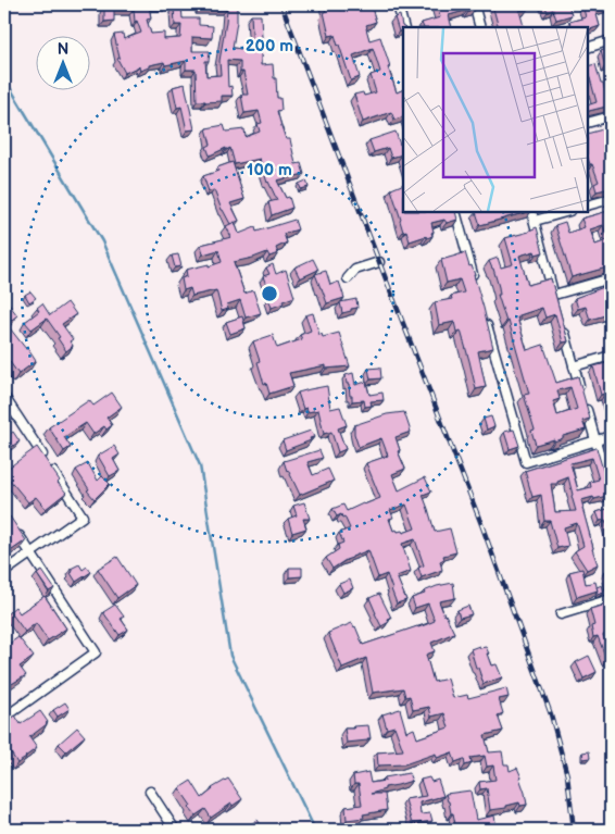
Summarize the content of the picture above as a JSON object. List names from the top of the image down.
{
  "north": "top",
  "rings": ["200 m", "100 m"]
}
